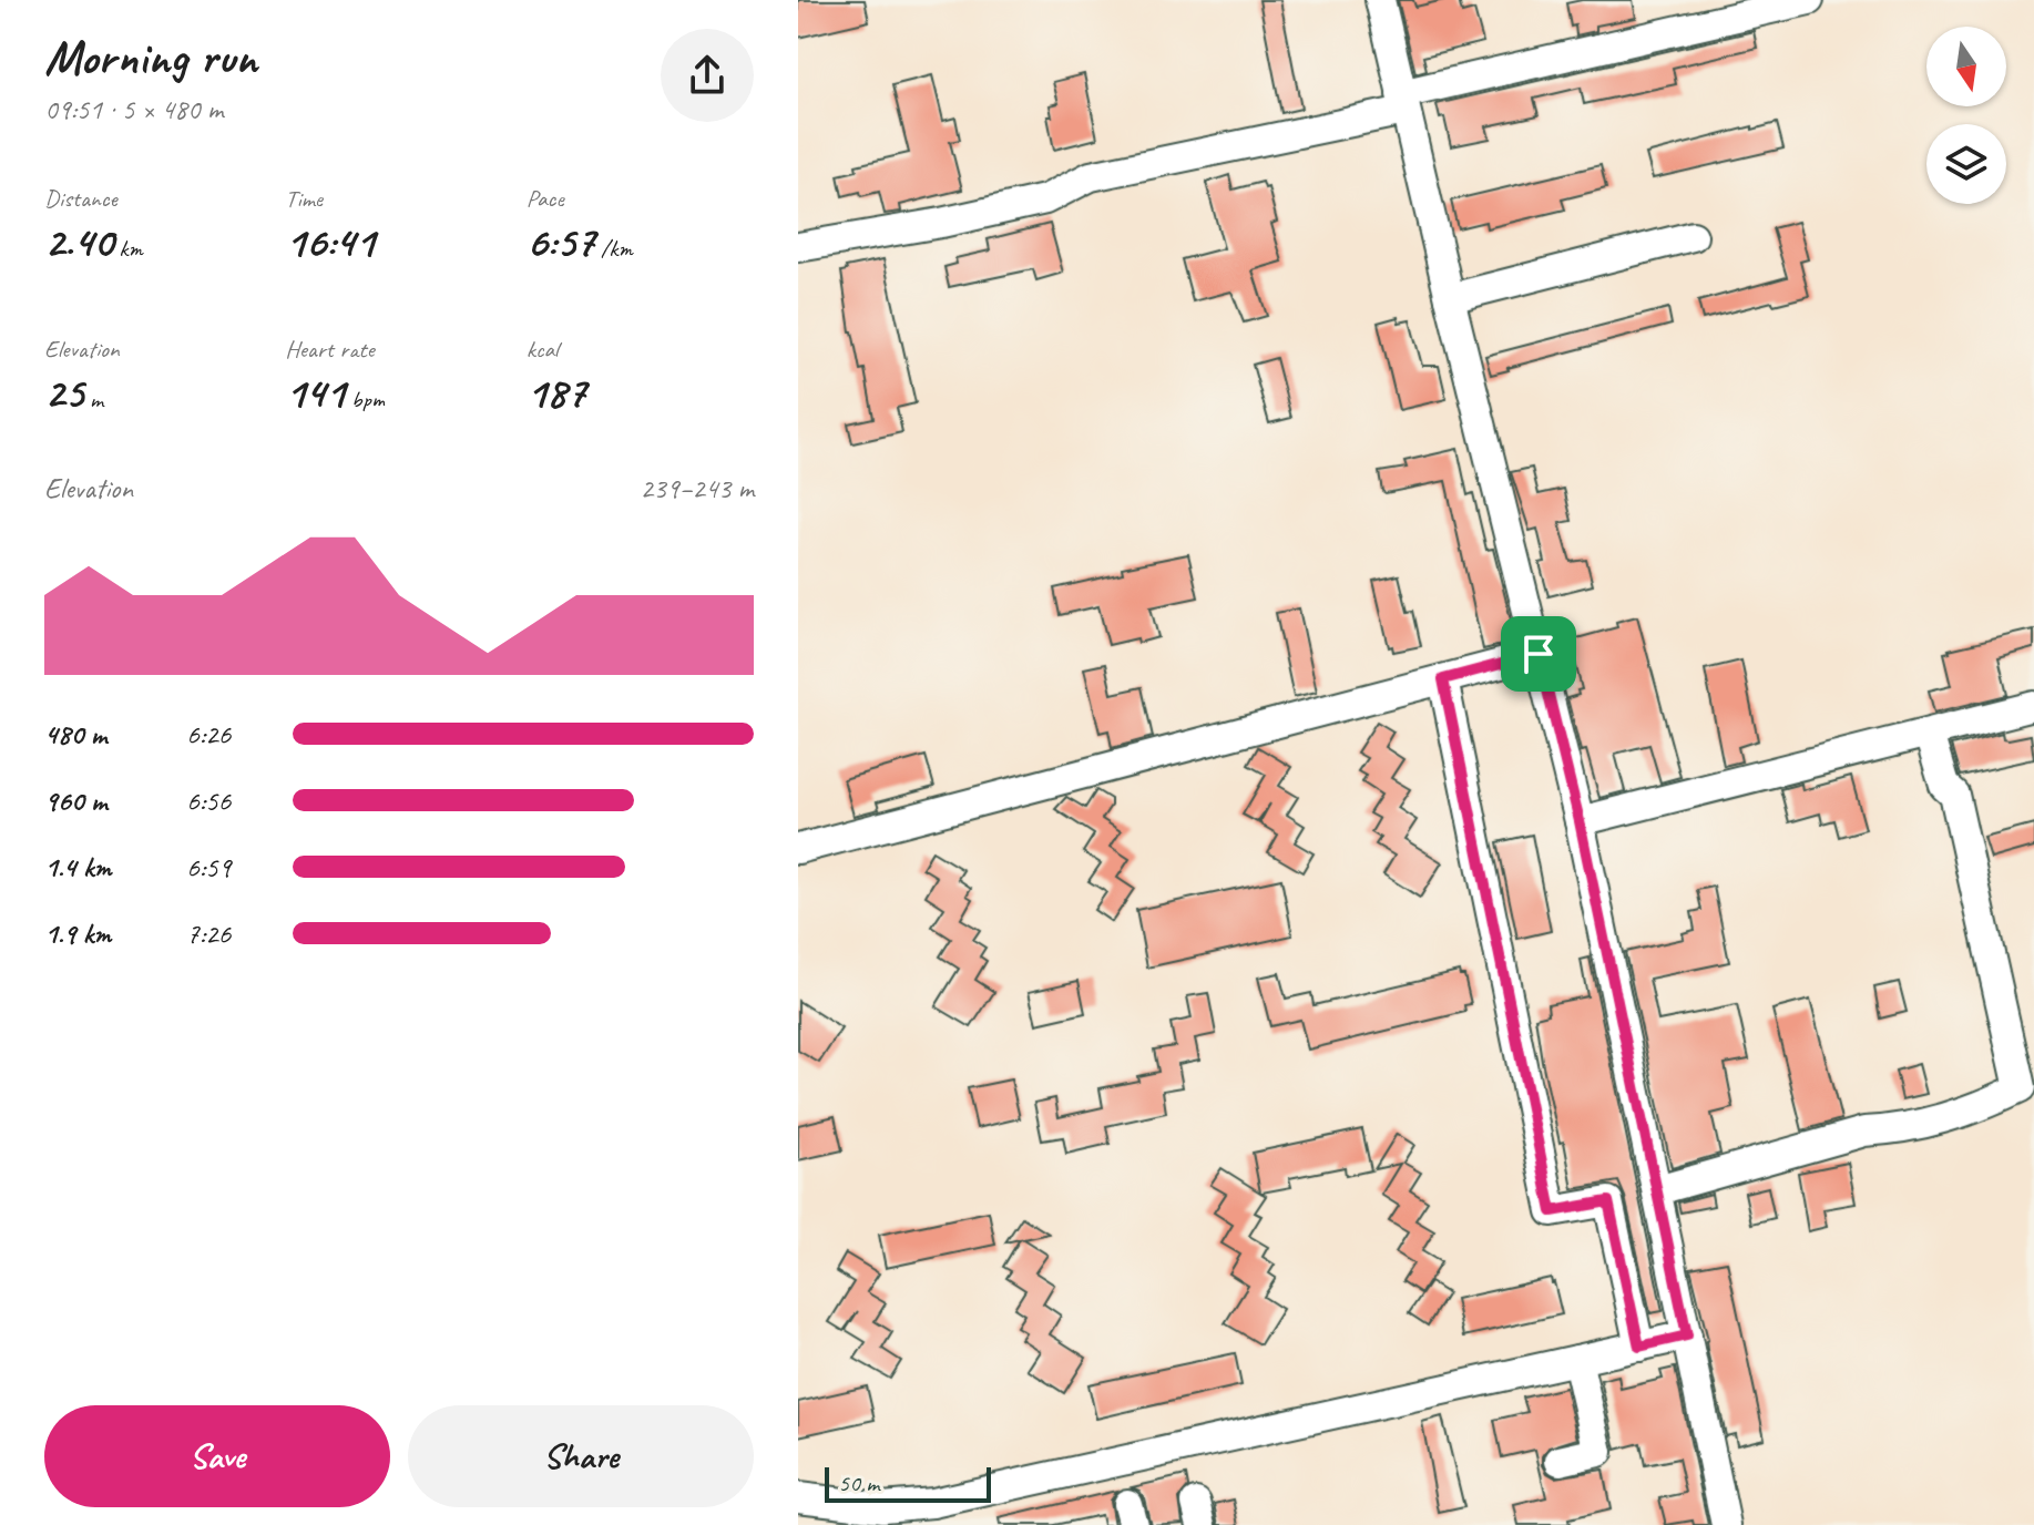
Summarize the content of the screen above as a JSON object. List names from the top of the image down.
{
  "scale_bar": "50 m",
  "north": "bottom",
  "page": {
    "heading": ["Morning run", "09:51 · 5 × 480 m"],
    "stats": [
      ["Distance", "2.40 km"],
      ["Time", "16:41"],
      ["Pace", "6:57 /km"],
      ["Elevation", "25 m"],
      ["Heart rate", "141 bpm"],
      ["kcal", "187"]
    ],
    "chart": ["Elevation", "239–243 m"],
    "list": [
      {
        "name": "480 m",
        "note": "6:26"
      },
      {
        "name": "960 m",
        "note": "6:56"
      },
      {
        "name": "1.4 km",
        "note": "6:59"
      },
      {
        "name": "1.9 km",
        "note": "7:26"
      }
    ],
    "buttons": ["Save", "Share"],
    "scale": "50 m"
  }
}
